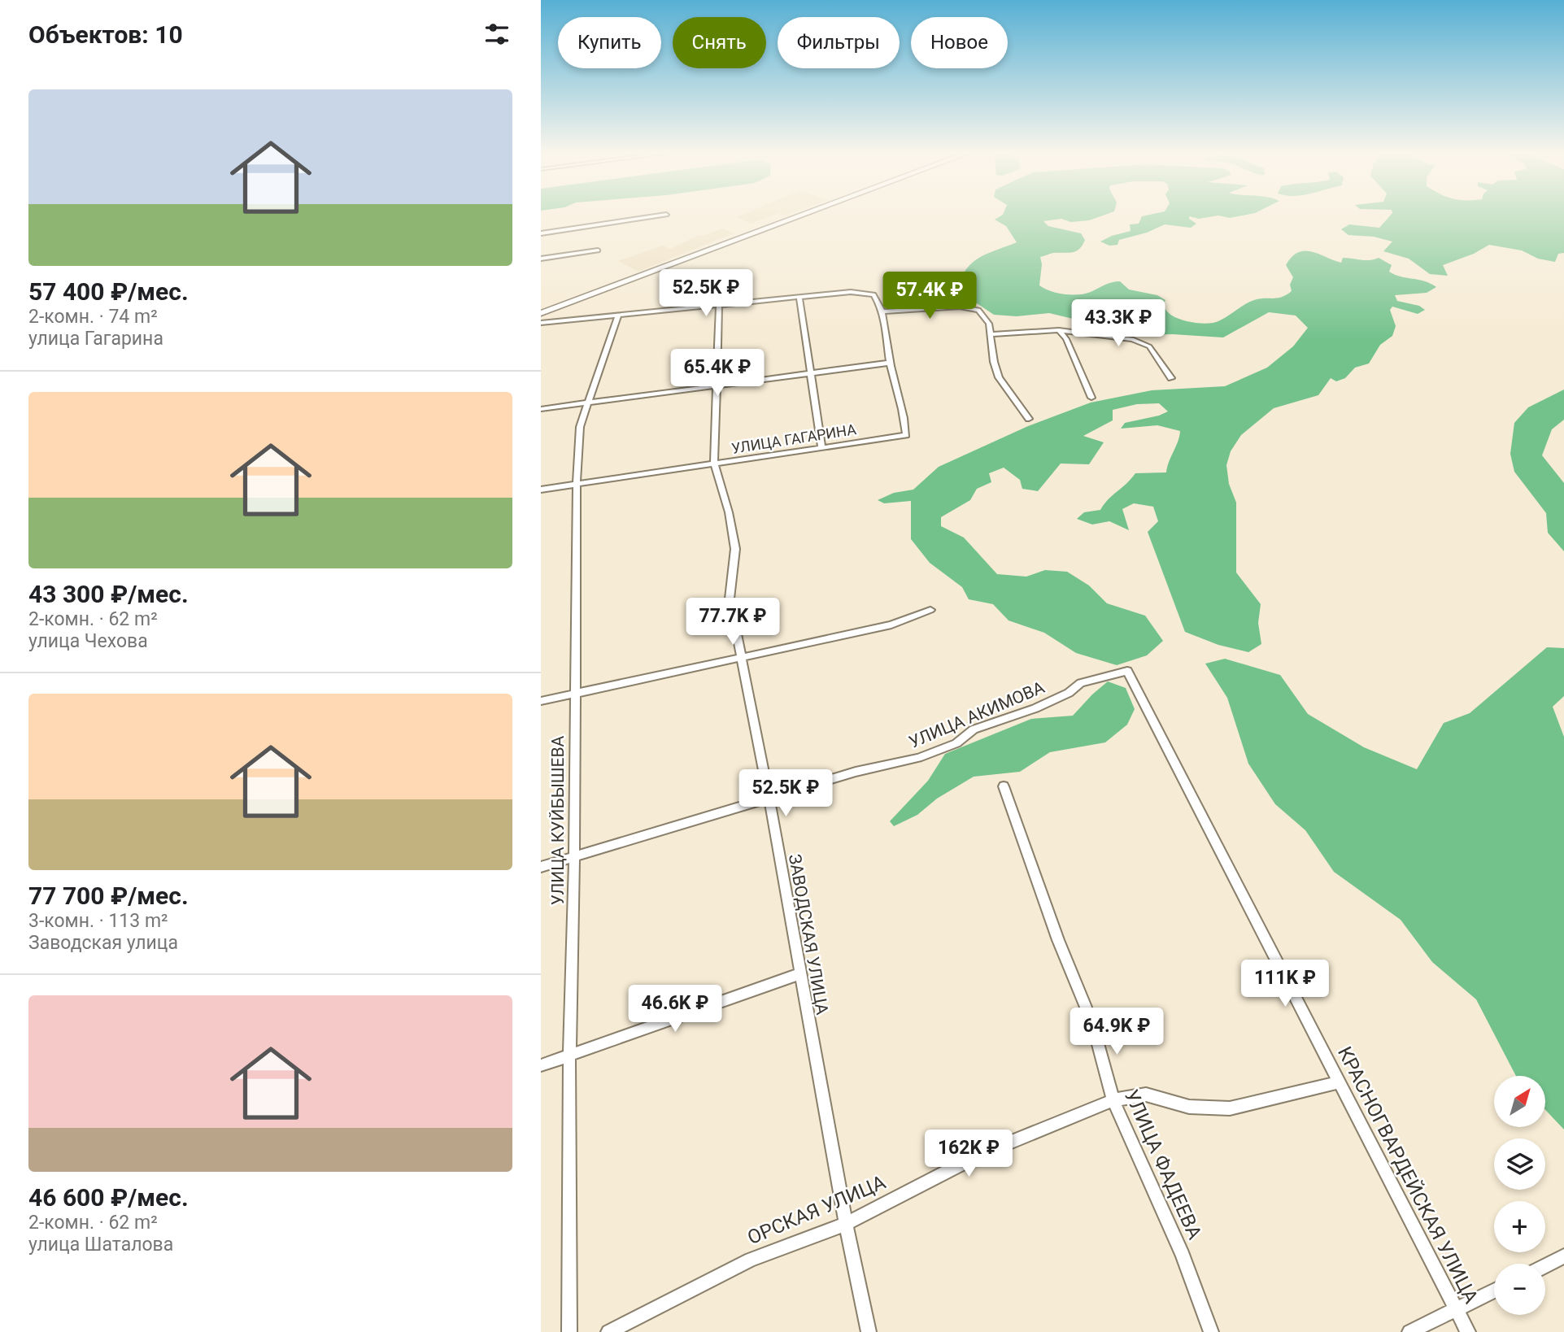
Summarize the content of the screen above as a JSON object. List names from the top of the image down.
{
  "streets": {
    "street": [
      "УЛИЦА ГАГАРИНА",
      "УЛИЦА АКИМОВА",
      "УЛИЦА КУЙБЫШЕВА",
      "ЗАВОДСКАЯ УЛИЦА",
      "УЛИЦА ФАДЕЕВА",
      "КРАСНОГВАРДЕЙСКАЯ УЛИЦА",
      "ОРСКАЯ УЛИЦА"
    ]
  },
  "crossings": [
    ["УЛИЦА ГАГАРИНА", "УЛИЦА КУЙБЫШЕВА"],
    ["УЛИЦА ГАГАРИНА", "ЗАВОДСКАЯ УЛИЦА"],
    ["УЛИЦА АКИМОВА", "УЛИЦА КУЙБЫШЕВА"],
    ["УЛИЦА АКИМОВА", "ЗАВОДСКАЯ УЛИЦА"],
    ["УЛИЦА АКИМОВА", "КРАСНОГВАРДЕЙСКАЯ УЛИЦА"],
    ["ЗАВОДСКАЯ УЛИЦА", "ОРСКАЯ УЛИЦА"],
    ["УЛИЦА ФАДЕЕВА", "ОРСКАЯ УЛИЦА"],
    ["КРАСНОГВАРДЕЙСКАЯ УЛИЦА", "ОРСКАЯ УЛИЦА"]
  ],
  "north": "top right",
  "page": {
    "heading": "Объектов: 10",
    "chip": [
      "Купить",
      "Снять",
      "Фильтры",
      "Новое"
    ],
    "list": [
      {
        "name": "57 400 ₽/мес.",
        "note": "2-комн. · 74 m² · улица Гагарина"
      },
      {
        "name": "43 300 ₽/мес.",
        "note": "2-комн. · 62 m² · улица Чехова"
      },
      {
        "name": "77 700 ₽/мес.",
        "note": "3-комн. · 113 m² · Заводская улица"
      },
      {
        "name": "46 600 ₽/мес.",
        "note": "2-комн. · 62 m² · улица Шаталова"
      }
    ],
    "price": [
      "52.5K ₽",
      "57.4K ₽",
      "43.3K ₽",
      "65.4K ₽",
      "77.7K ₽",
      "52.5K ₽",
      "111K ₽",
      "46.6K ₽",
      "64.9K ₽",
      "162K ₽"
    ],
    "map_buttons": ["+", "−"]
  }
}
